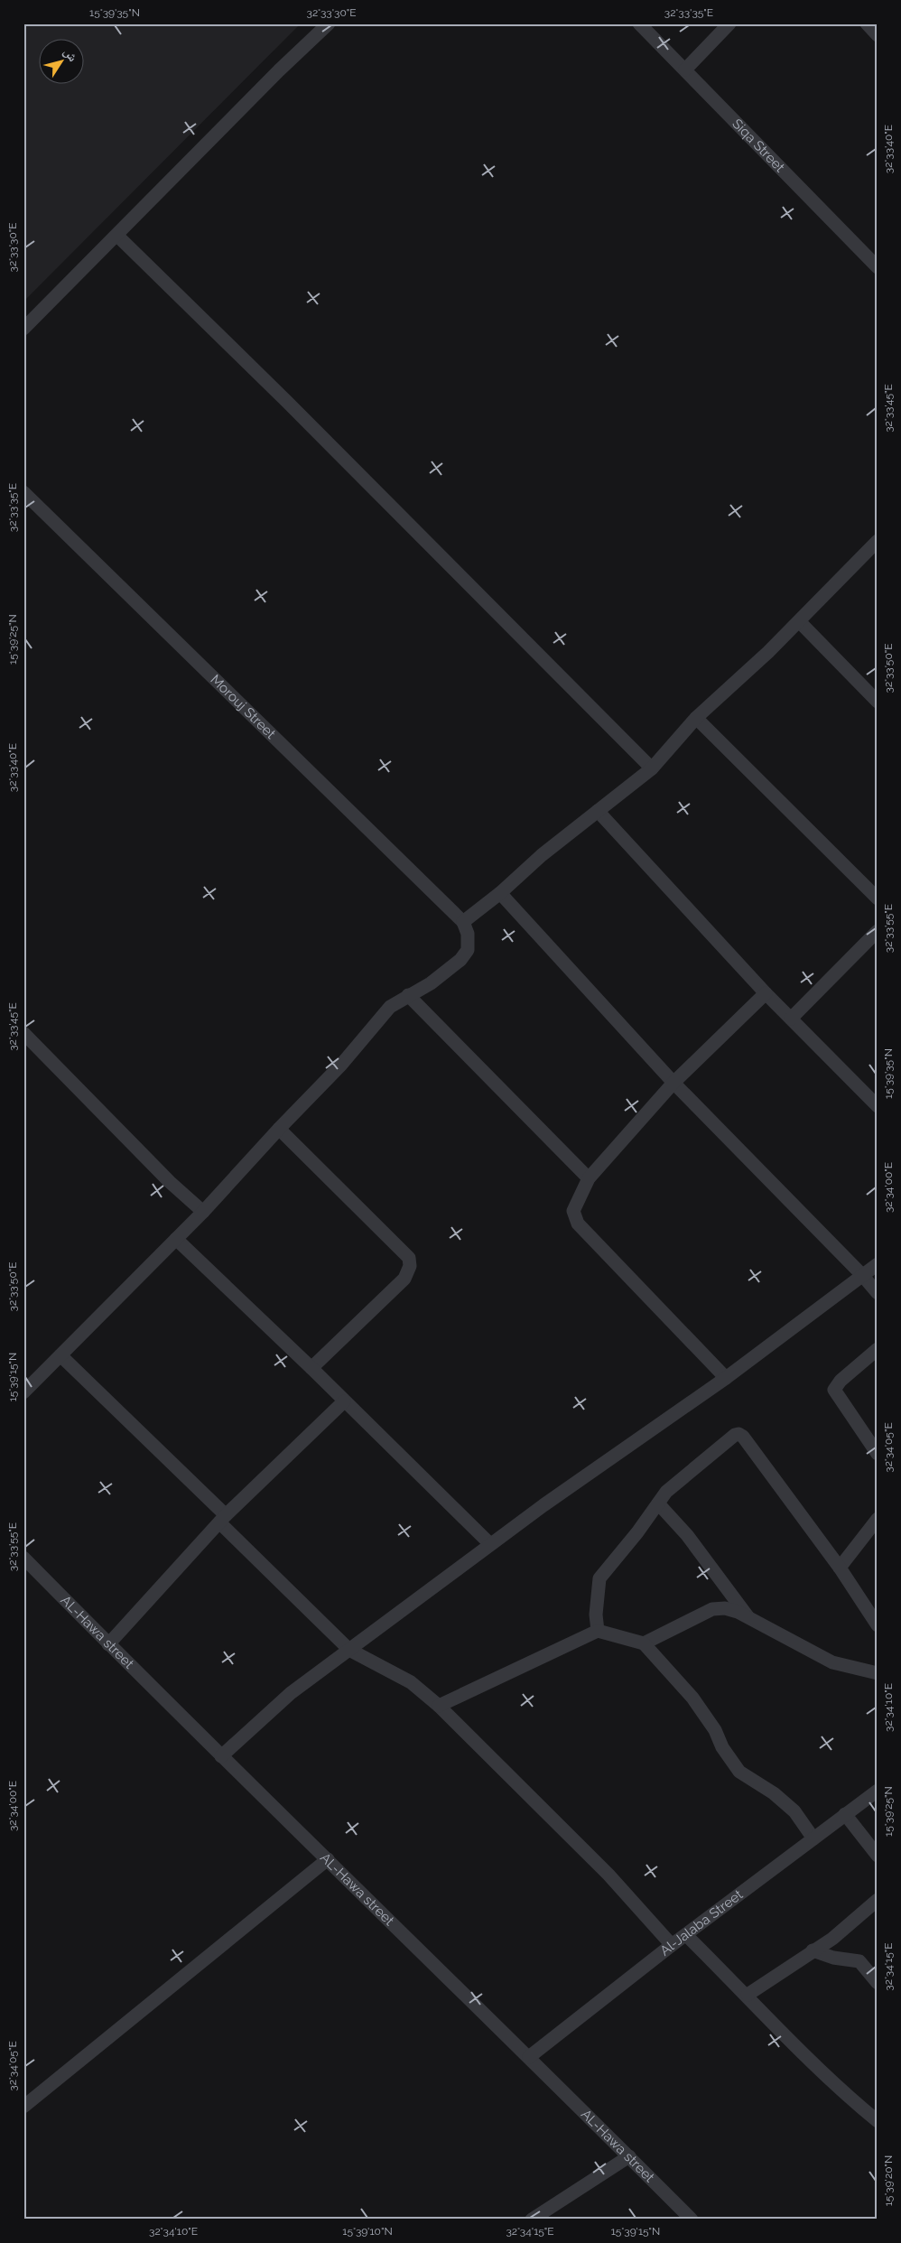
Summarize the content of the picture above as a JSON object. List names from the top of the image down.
{
  "streets": {
    "street": [
      "Siqa Street",
      "Morouj Street",
      "AL-Hawa street",
      "Al-Jalaba Street"
    ]
  },
  "crossings": [
    ["AL-Hawa street", "Al-Jalaba Street"]
  ],
  "north": "top right",
  "coordinates": [
    "15°39'35\"N",
    "32°33'30\"E",
    "32°33'35\"E",
    "32°33'40\"E",
    "32°33'45\"E",
    "15°39'25\"N",
    "32°33'50\"E",
    "32°33'55\"E",
    "32°34'00\"E",
    "15°39'15\"N",
    "32°34'05\"E",
    "32°34'10\"E",
    "32°34'15\"E",
    "15°39'20\"N",
    "15°39'10\"N"
  ]
}
